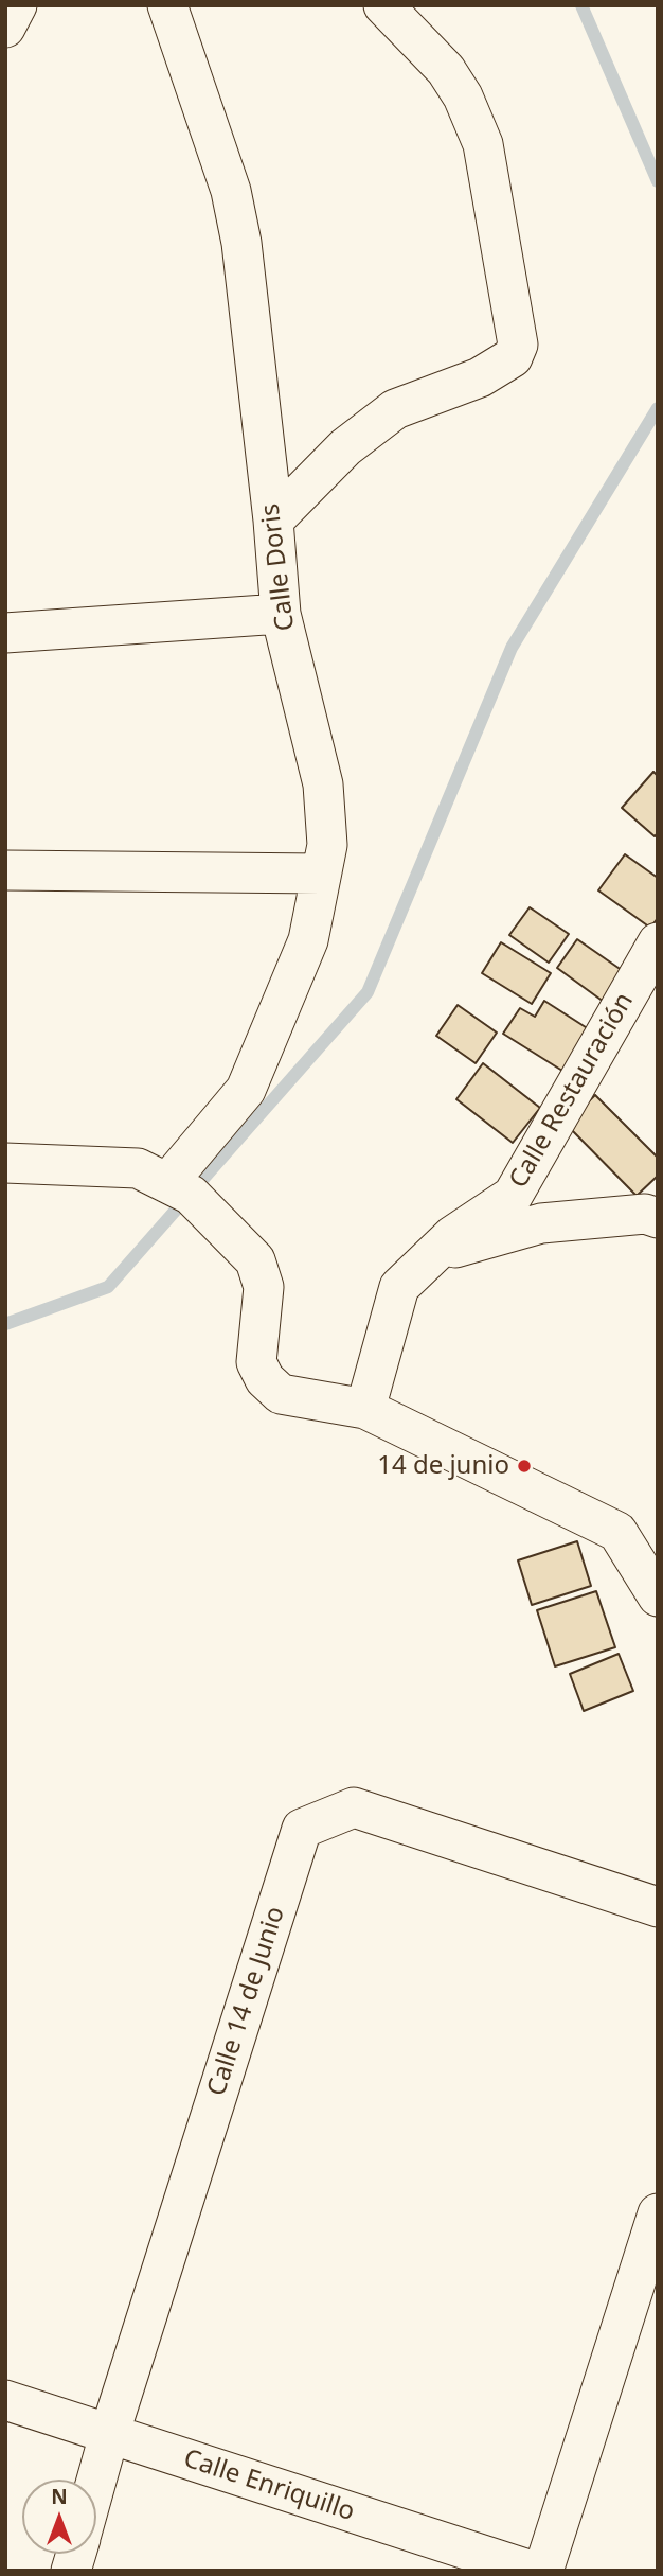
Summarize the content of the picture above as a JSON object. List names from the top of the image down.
{
  "streets": {
    "street": [
      "Calle Doris",
      "Calle Restauración",
      "Calle 14 de Junio",
      "Calle Enriquillo"
    ]
  },
  "crossings": [
    ["Calle 14 de Junio", "Calle Enriquillo"]
  ],
  "places": ["14 de junio"],
  "north": "top"
}
